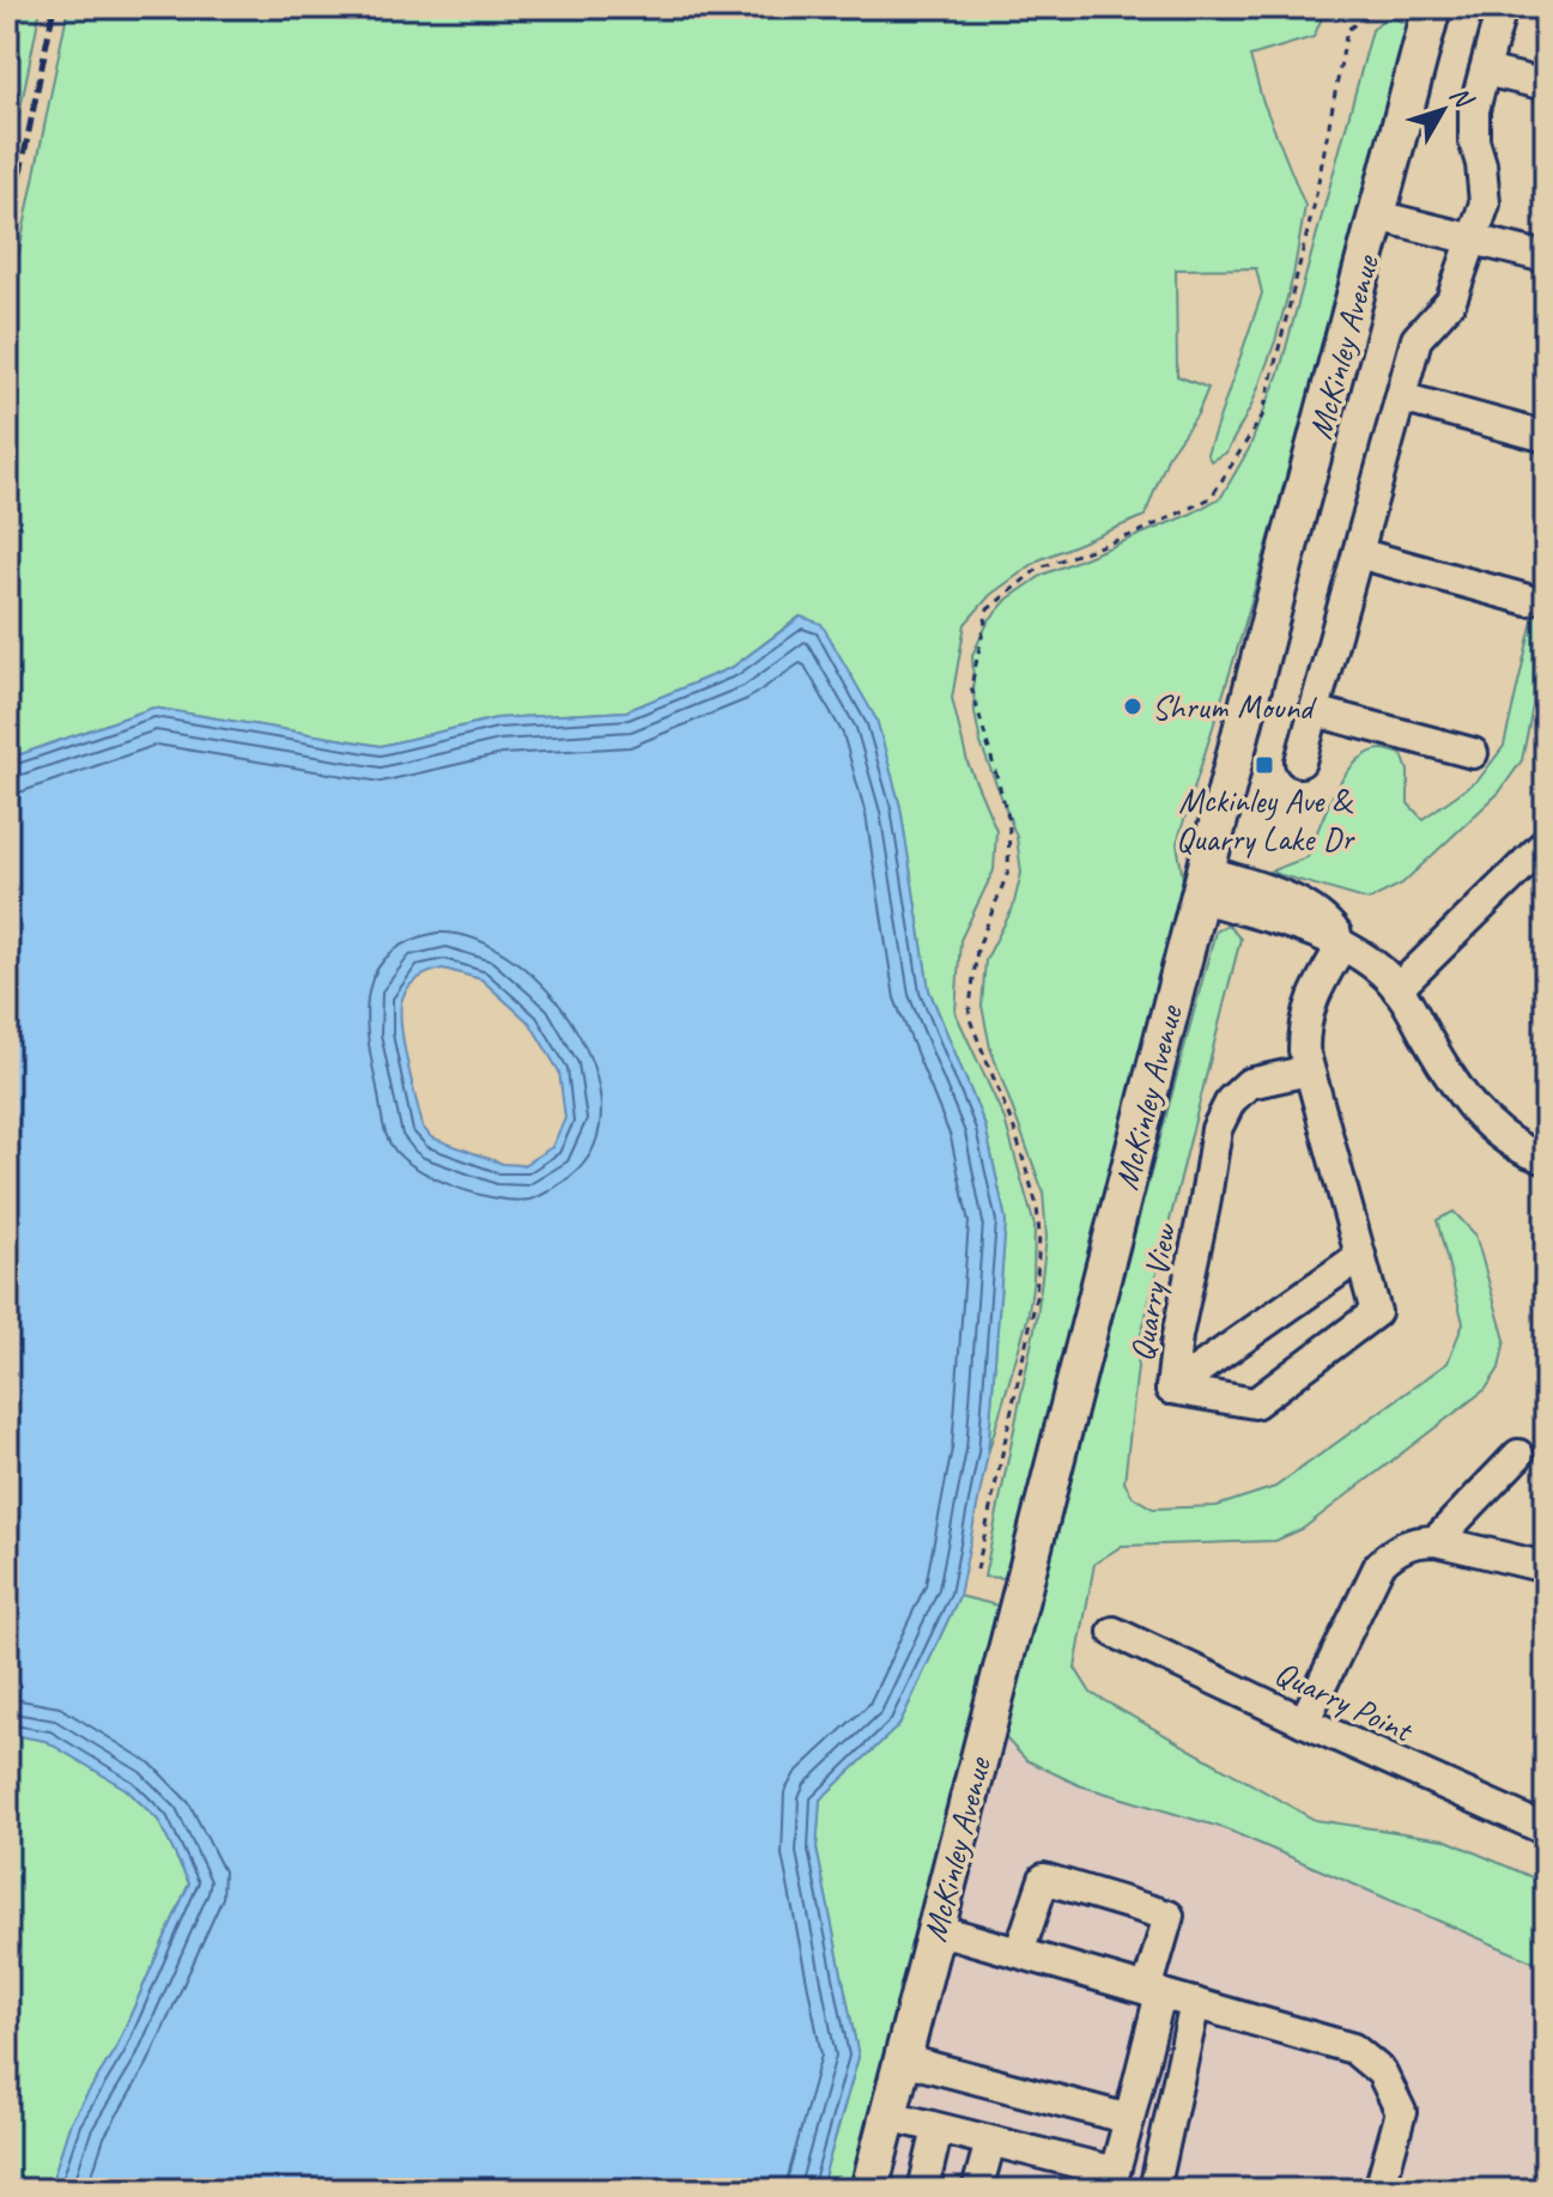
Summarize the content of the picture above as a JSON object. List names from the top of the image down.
{
  "streets": {
    "main road": ["McKinley Avenue"],
    "street": ["Quarry View", "Quarry Point"]
  },
  "places": {
    "other": ["Shrum Mound"],
    "transit": ["Mckinley Ave & Quarry Lake Dr"]
  },
  "north": "top right"
}
